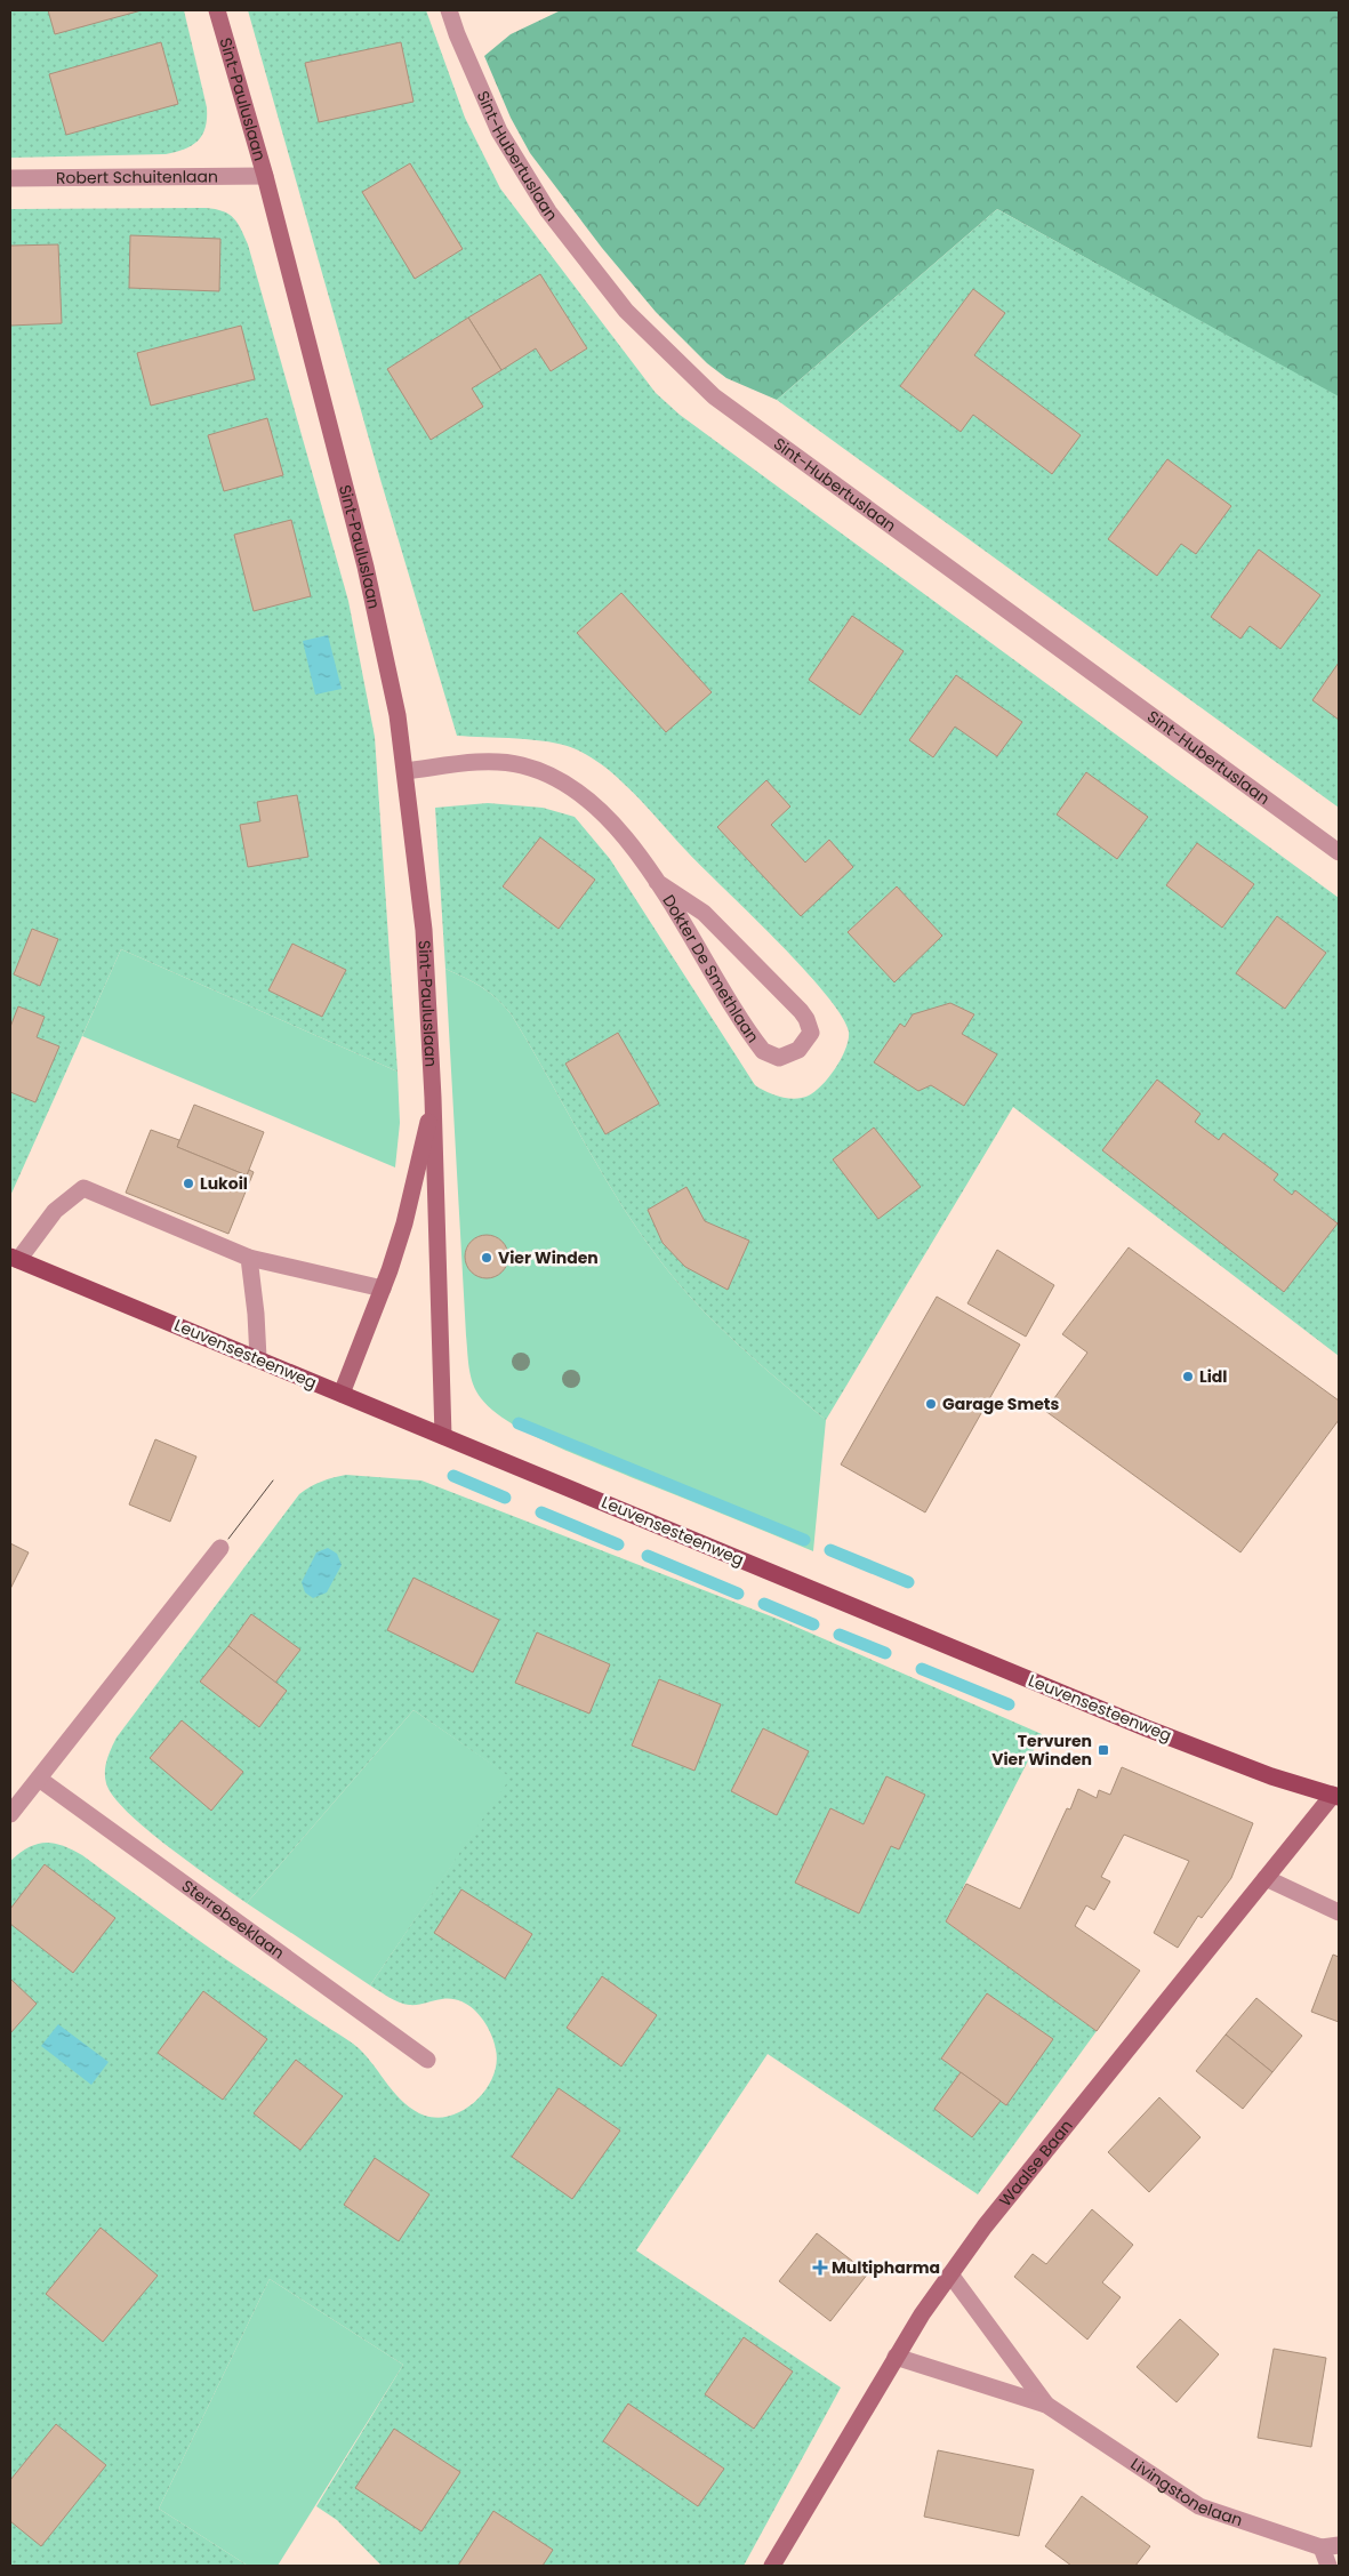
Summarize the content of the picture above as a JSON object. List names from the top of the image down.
{
  "streets": {
    "main road": ["Leuvensesteenweg"],
    "street": [
      "Sint-Pauluslaan",
      "Sint-Hubertuslaan",
      "Robert Schuitenlaan",
      "Dokter De Smethlaan",
      "Sterrebeeklaan",
      "Waalse Baan",
      "Livingstonelaan"
    ]
  },
  "crossings": [
    ["Sint-Pauluslaan", "Robert Schuitenlaan"],
    ["Sint-Pauluslaan", "Dokter De Smethlaan"],
    ["Sint-Pauluslaan", "Leuvensesteenweg"],
    ["Leuvensesteenweg", "Waalse Baan"],
    ["Waalse Baan", "Livingstonelaan"]
  ],
  "places": {
    "other": [
      "Lukoil",
      "Vier Winden",
      "Lidl",
      "Garage Smets"
    ],
    "transit": ["Tervuren Vier Winden"],
    "health": ["Multipharma"]
  }
}
